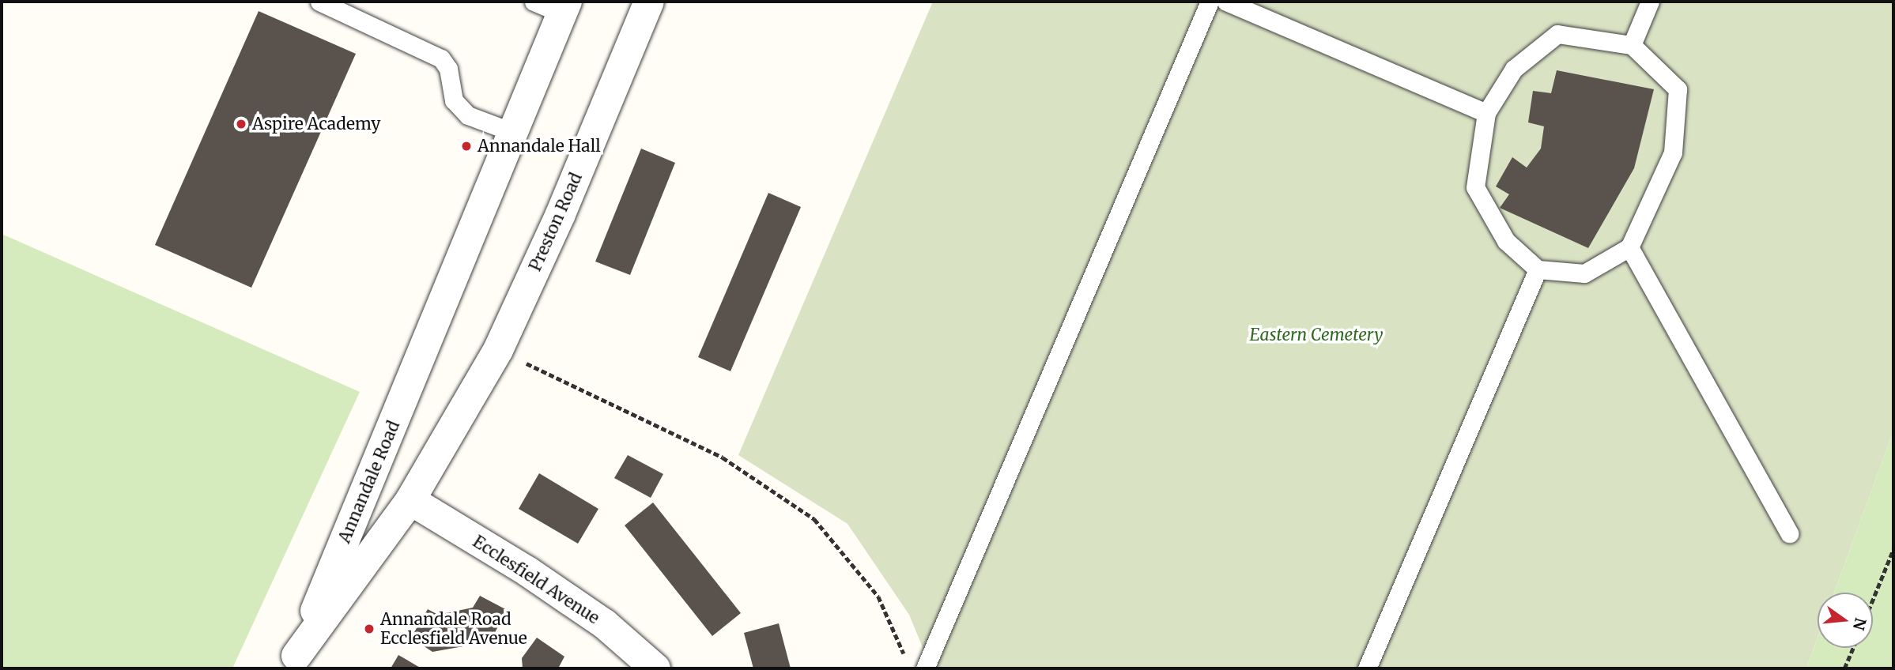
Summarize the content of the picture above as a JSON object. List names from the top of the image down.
{
  "streets": {
    "street": ["Preston Road", "Annandale Road", "Ecclesfield Avenue"]
  },
  "crossings": [
    ["Preston Road", "Annandale Road"],
    ["Annandale Road", "Ecclesfield Avenue"]
  ],
  "parks": ["Eastern Cemetery"],
  "places": ["Aspire Academy", "Annandale Hall", "Annandale Road Ecclesfield Avenue"],
  "north": "right"
}
